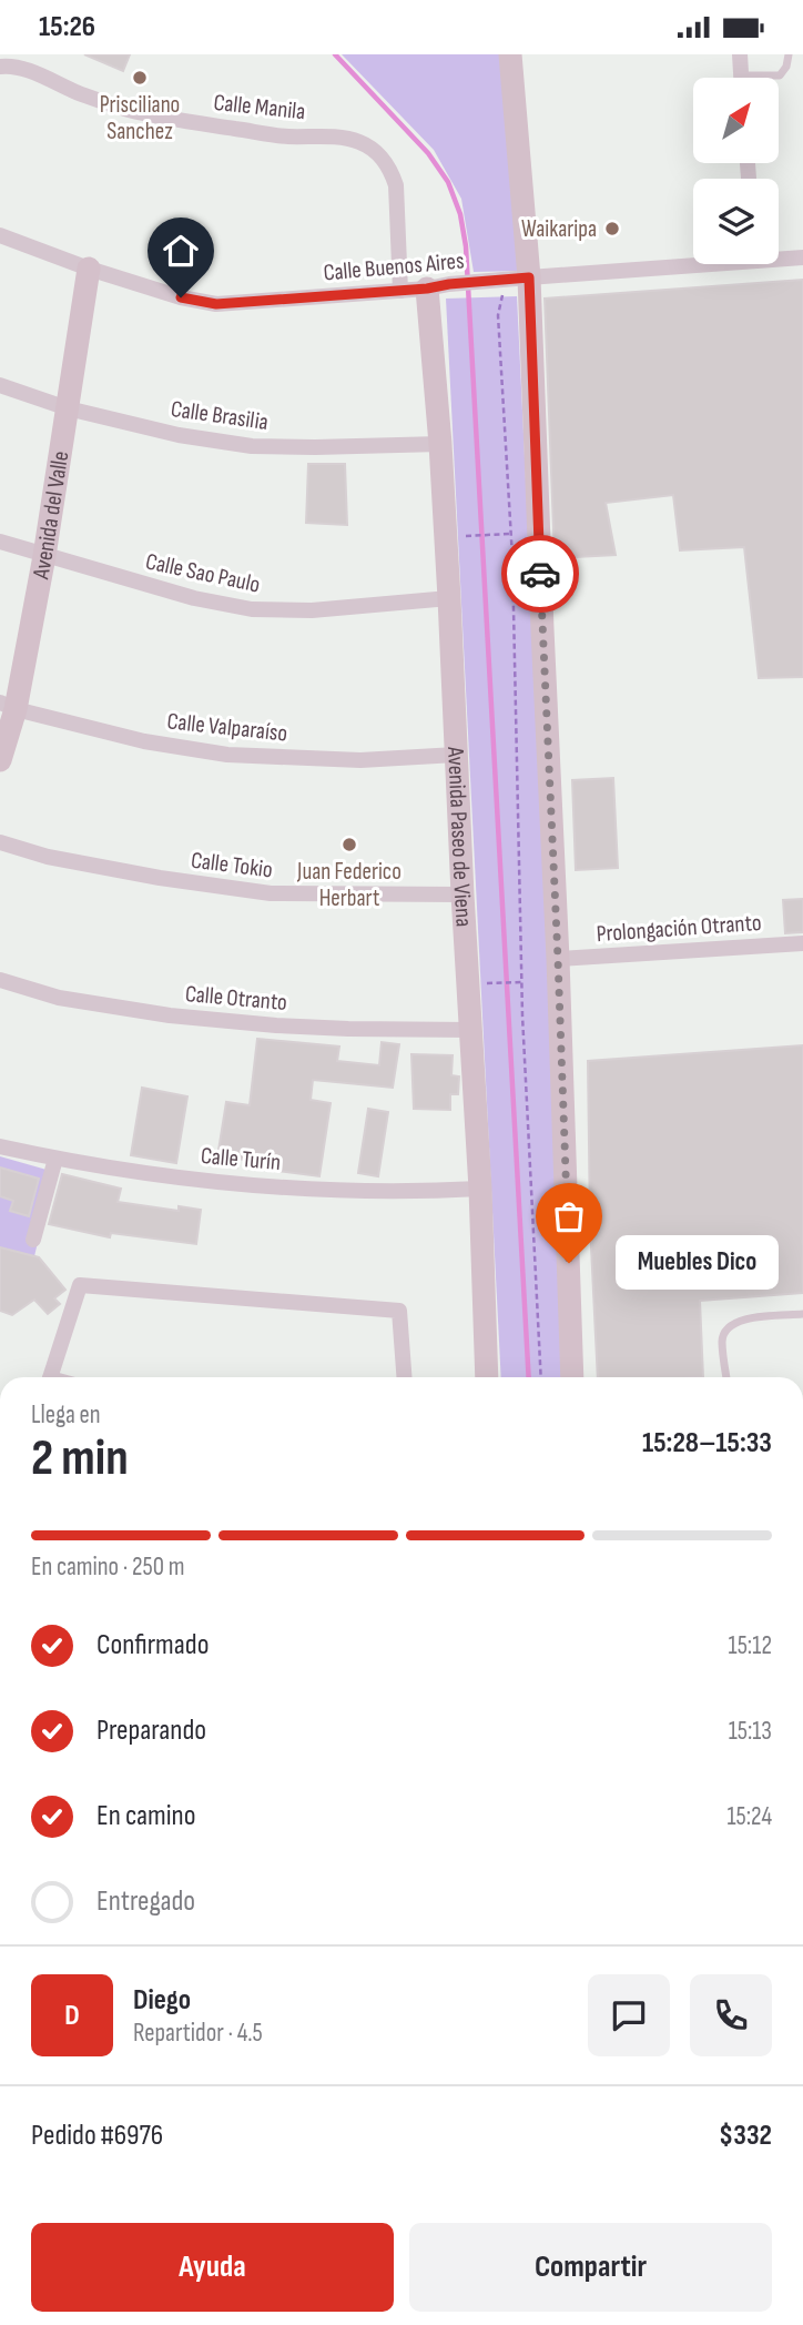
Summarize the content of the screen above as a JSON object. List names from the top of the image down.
{
  "streets": {
    "street": [
      "Calle Manila",
      "Calle Buenos Aires",
      "Calle Brasilia",
      "Avenida del Valle",
      "Calle Sao Paulo",
      "Calle Valparaíso",
      "Avenida Paseo de Viena",
      "Calle Tokio",
      "Prolongación Otranto",
      "Calle Otranto",
      "Calle Turín"
    ]
  },
  "crossings": [
    ["Calle Manila", "Calle Buenos Aires"],
    ["Calle Buenos Aires", "Avenida del Valle"],
    ["Calle Buenos Aires", "Avenida Paseo de Viena"],
    ["Calle Brasilia", "Avenida del Valle"],
    ["Calle Brasilia", "Avenida Paseo de Viena"],
    ["Avenida del Valle", "Calle Sao Paulo"],
    ["Avenida del Valle", "Calle Valparaíso"],
    ["Calle Sao Paulo", "Avenida Paseo de Viena"],
    ["Calle Valparaíso", "Avenida Paseo de Viena"],
    ["Avenida Paseo de Viena", "Calle Tokio"],
    ["Avenida Paseo de Viena", "Calle Otranto"],
    ["Avenida Paseo de Viena", "Calle Turín"]
  ],
  "places": [
    "Prisciliano Sanchez",
    "Waikaripa",
    "Juan Federico Herbart",
    "Muebles Dico"
  ],
  "north": "top right",
  "page": {
    "status": "15:26",
    "bubble": "Muebles Dico",
    "heading": ["2 min", "Llega en", "15:28–15:33"],
    "panel": [
      "Diego",
      "Repartidor · 4.5",
      "Pedido #6976",
      "$332"
    ],
    "bar": "En camino · 250 m",
    "list": [
      ["Confirmado", "15:12"],
      ["Preparando", "15:13"],
      ["En camino", "15:24"],
      "Entregado"
    ],
    "round": "D",
    "buttons": ["Ayuda", "Compartir"]
  }
}
